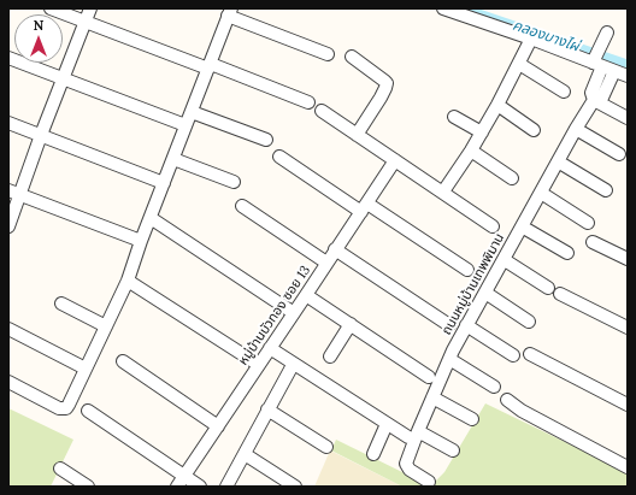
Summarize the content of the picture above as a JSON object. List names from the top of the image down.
{
  "streets": {
    "street": ["ถนนหมู่บ้านเทพพิมาน", "หมู่บ้านบัวทอง ซอย 13"]
  },
  "water": ["คลองบางไผ่"],
  "north": "top"
}
